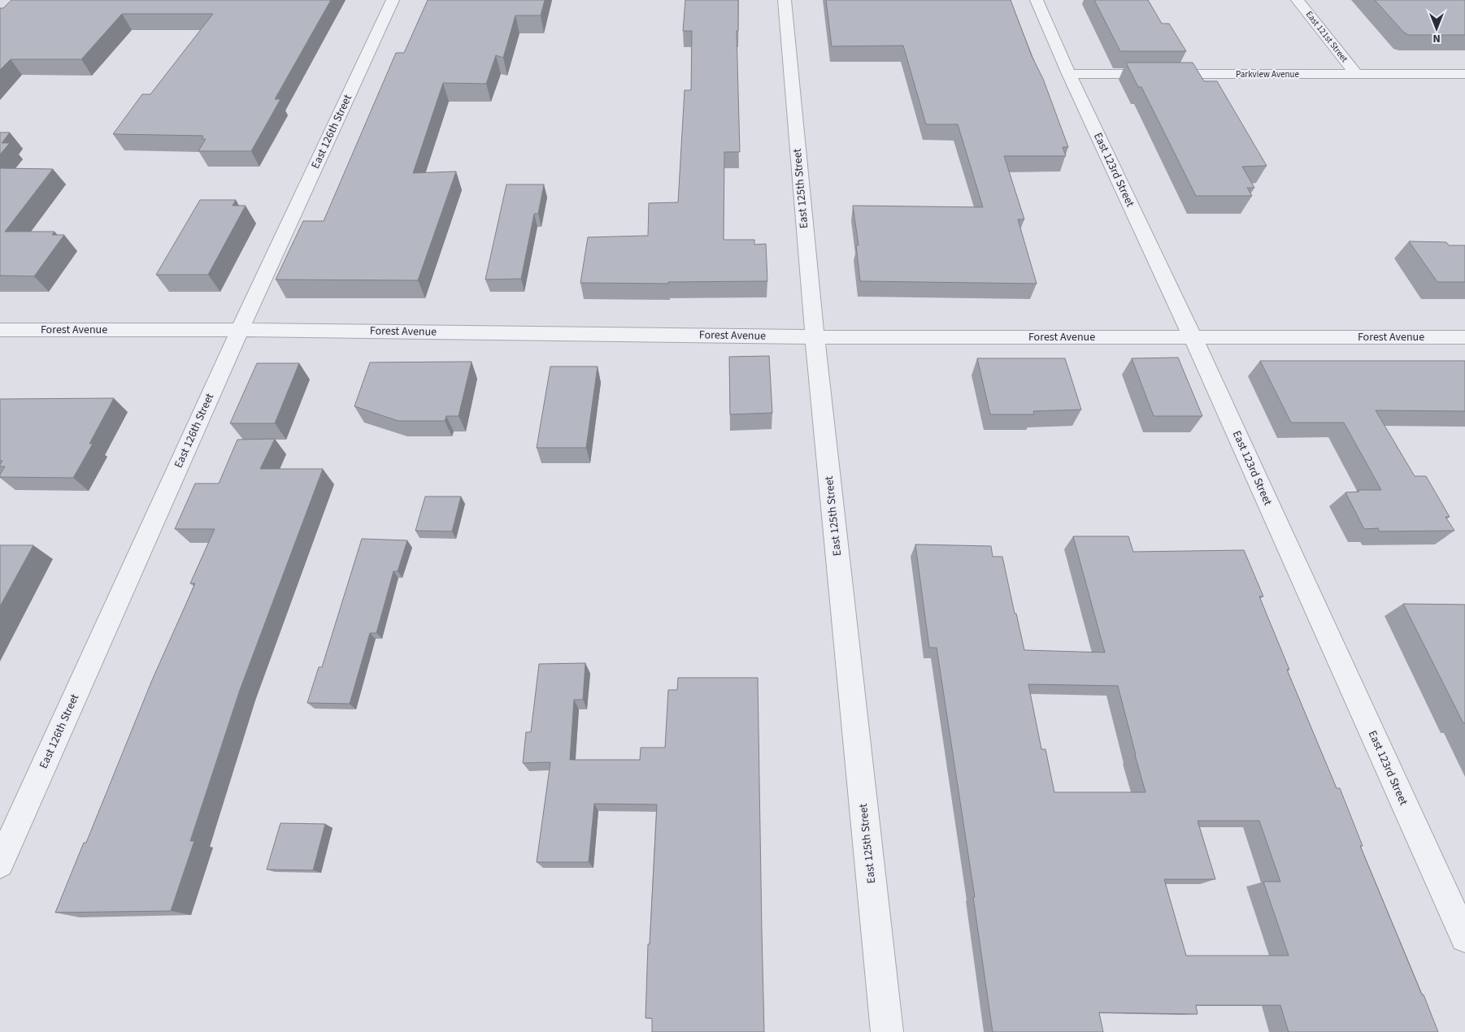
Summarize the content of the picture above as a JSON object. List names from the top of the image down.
{
  "streets": {
    "street": [
      "East 121st Street",
      "Parkview Avenue",
      "East 126th Street",
      "East 123rd Street",
      "East 125th Street",
      "Forest Avenue"
    ]
  },
  "crossings": [
    ["East 121st Street", "Parkview Avenue"],
    ["Parkview Avenue", "East 123rd Street"],
    ["East 126th Street", "Forest Avenue"],
    ["East 123rd Street", "Forest Avenue"],
    ["East 125th Street", "Forest Avenue"]
  ],
  "north": "bottom"
}
